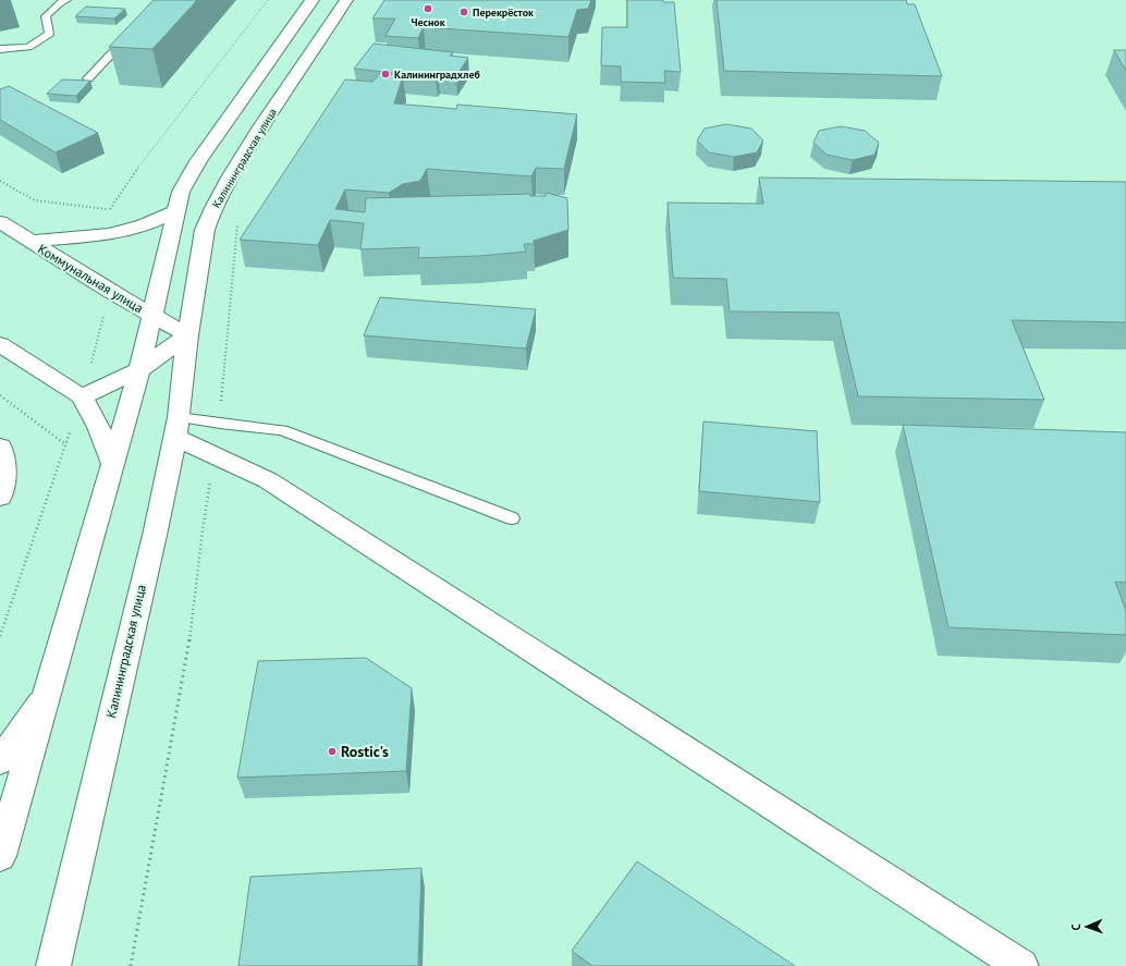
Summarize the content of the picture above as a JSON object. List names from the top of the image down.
{
  "streets": {
    "main road": ["Калининградская улица", "Коммунальная улица"]
  },
  "places": [
    "Чеснок",
    "Перекрёсток",
    "Калининградхлеб",
    "Rostic's"
  ],
  "north": "left"
}
